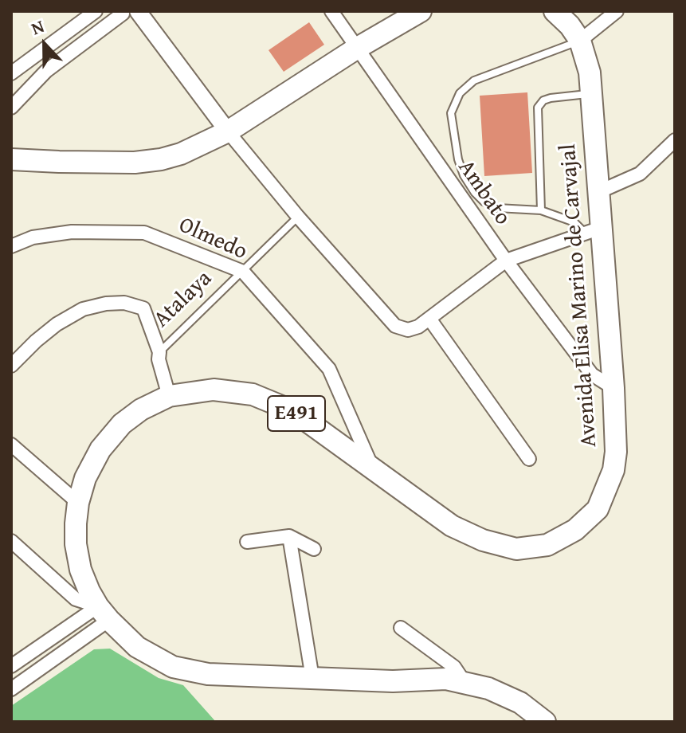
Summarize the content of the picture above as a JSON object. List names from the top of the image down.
{
  "streets": {
    "highway": ["Avenida Elisa Marino de Carvajal", "E491"],
    "street": ["Ambato", "Olmedo", "Atalaya"]
  },
  "crossings": [
    ["Ambato", "Avenida Elisa Marino de Carvajal"],
    ["Olmedo", "Avenida Elisa Marino de Carvajal"],
    ["Olmedo", "Atalaya"]
  ],
  "north": "top"
}
